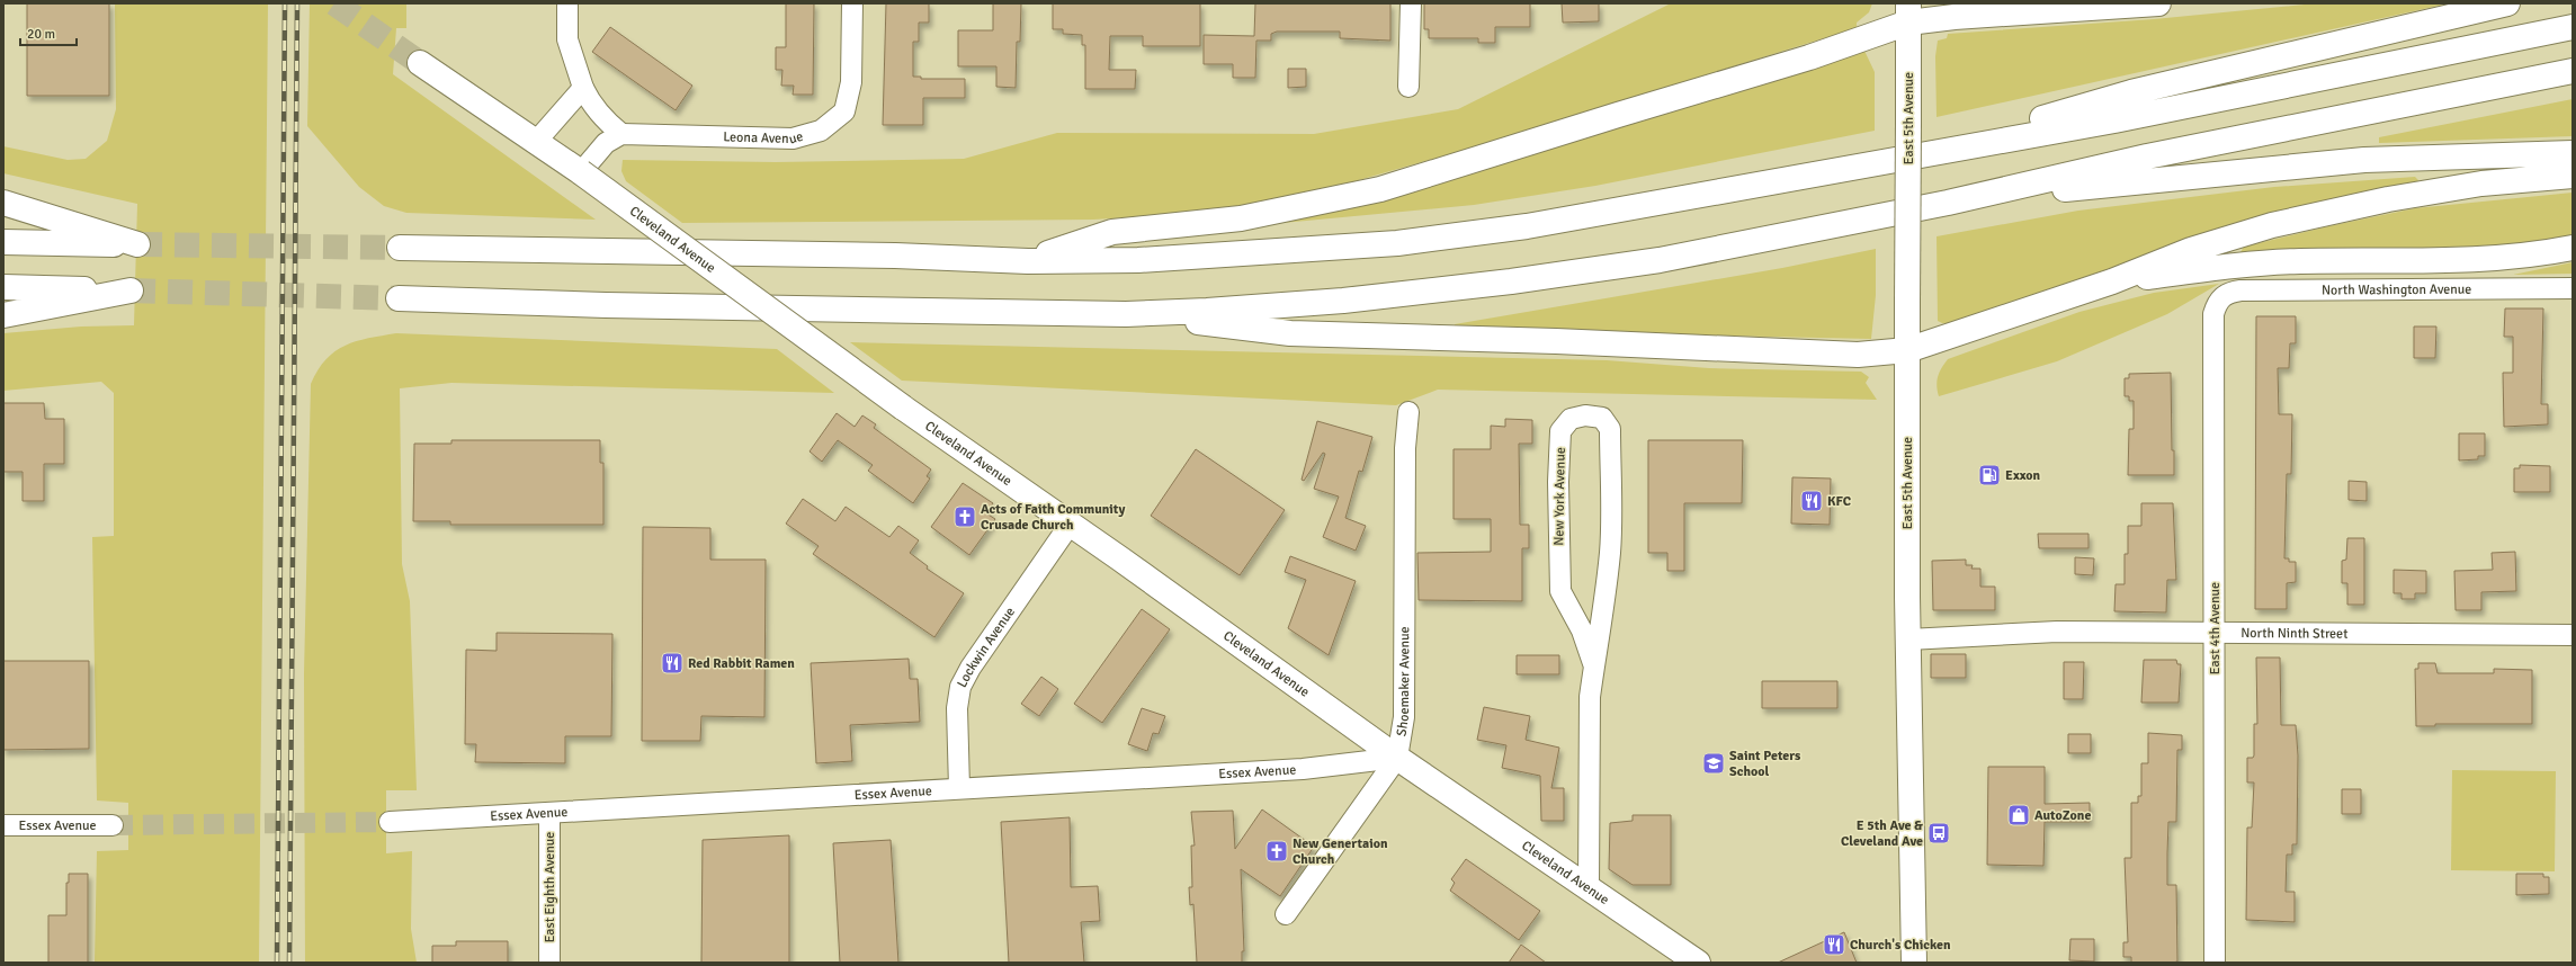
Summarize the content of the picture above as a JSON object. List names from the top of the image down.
{
  "streets": {
    "main road": ["East 5th Avenue", "Cleveland Avenue"],
    "street": [
      "Leona Avenue",
      "North Washington Avenue",
      "New York Avenue",
      "East 4th Avenue",
      "North Ninth Street",
      "Lockwin Avenue",
      "Shoemaker Avenue",
      "Essex Avenue",
      "East Eighth Avenue"
    ]
  },
  "crossings": [
    ["East 5th Avenue", "North Ninth Street"],
    ["Cleveland Avenue", "New York Avenue"],
    ["Cleveland Avenue", "Lockwin Avenue"],
    ["Cleveland Avenue", "Shoemaker Avenue"],
    ["Cleveland Avenue", "Essex Avenue"],
    ["North Washington Avenue", "East 4th Avenue"],
    ["East 4th Avenue", "North Ninth Street"],
    ["Lockwin Avenue", "Essex Avenue"],
    ["Shoemaker Avenue", "Essex Avenue"],
    ["Essex Avenue", "East Eighth Avenue"]
  ],
  "places": {
    "fuel station": ["Exxon"],
    "restaurant": ["KFC", "Red Rabbit Ramen", "Church's Chicken"],
    "church": ["Acts of Faith Community Crusade Church", "New Genertaion Church"],
    "school or university": ["Saint Peters School"],
    "shop": ["AutoZone"],
    "bus stop": ["E 5th Ave & Cleveland Ave"]
  },
  "scale_bar": "20 m"
}
